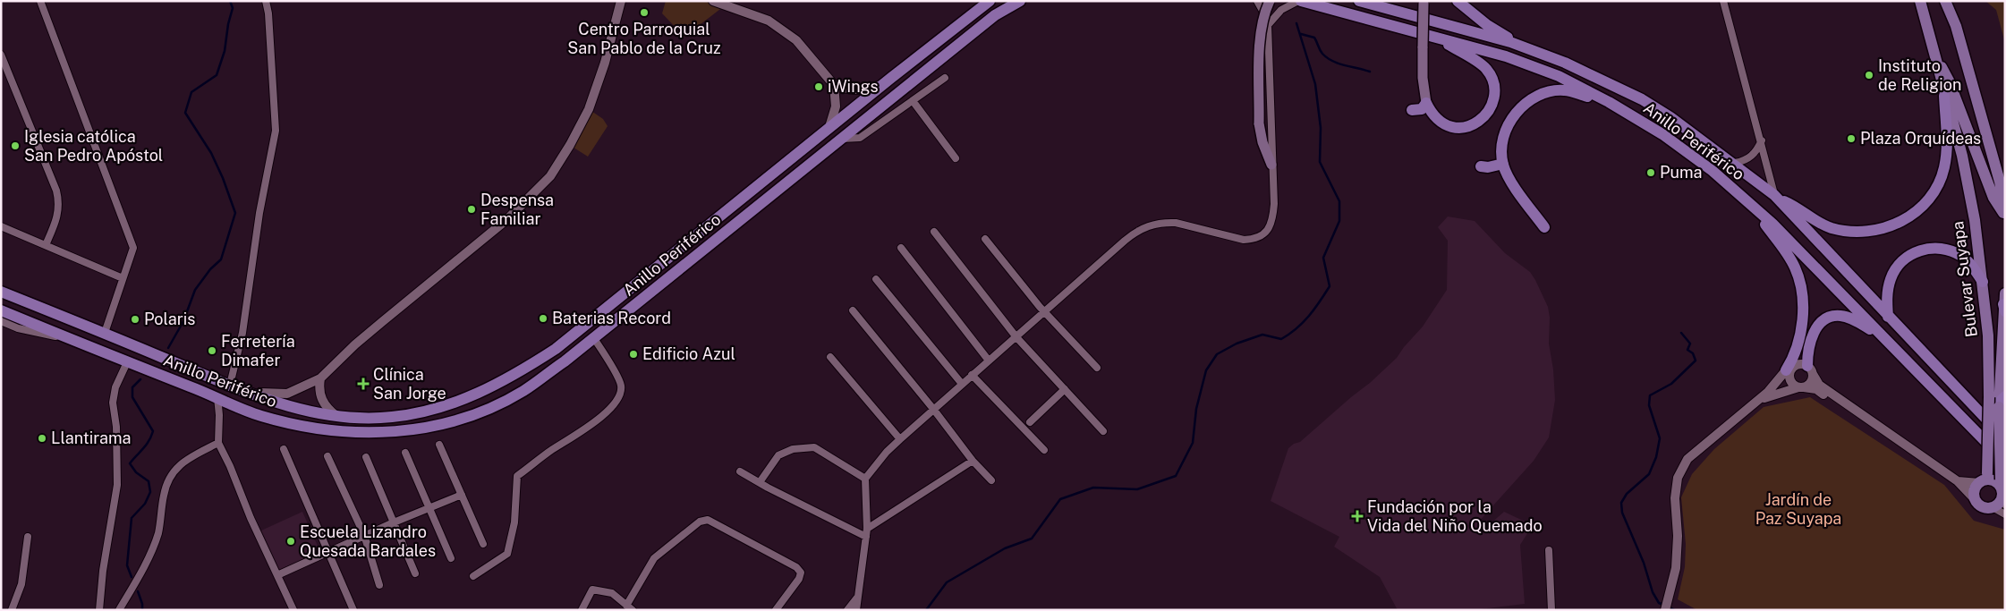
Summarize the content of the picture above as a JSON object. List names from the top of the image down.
{
  "streets": {
    "highway": ["Anillo Periférico"],
    "main road": ["Bulevar Suyapa"]
  },
  "parks": ["Jardín de Paz Suyapa"],
  "places": {
    "other": [
      "Centro Parroquial San Pablo de la Cruz",
      "Instituto de Religion",
      "iWings",
      "Plaza Orquídeas",
      "Iglesia católica San Pedro Apóstol",
      "Puma",
      "Despensa Familiar",
      "Baterias Record",
      "Polaris",
      "Ferretería Dimafer",
      "Edificio Azul",
      "Llantirama",
      "Escuela Lizandro Quesada Bardales"
    ],
    "health": ["Clínica San Jorge", "Fundación por la Vida del Niño Quemado"]
  }
}
